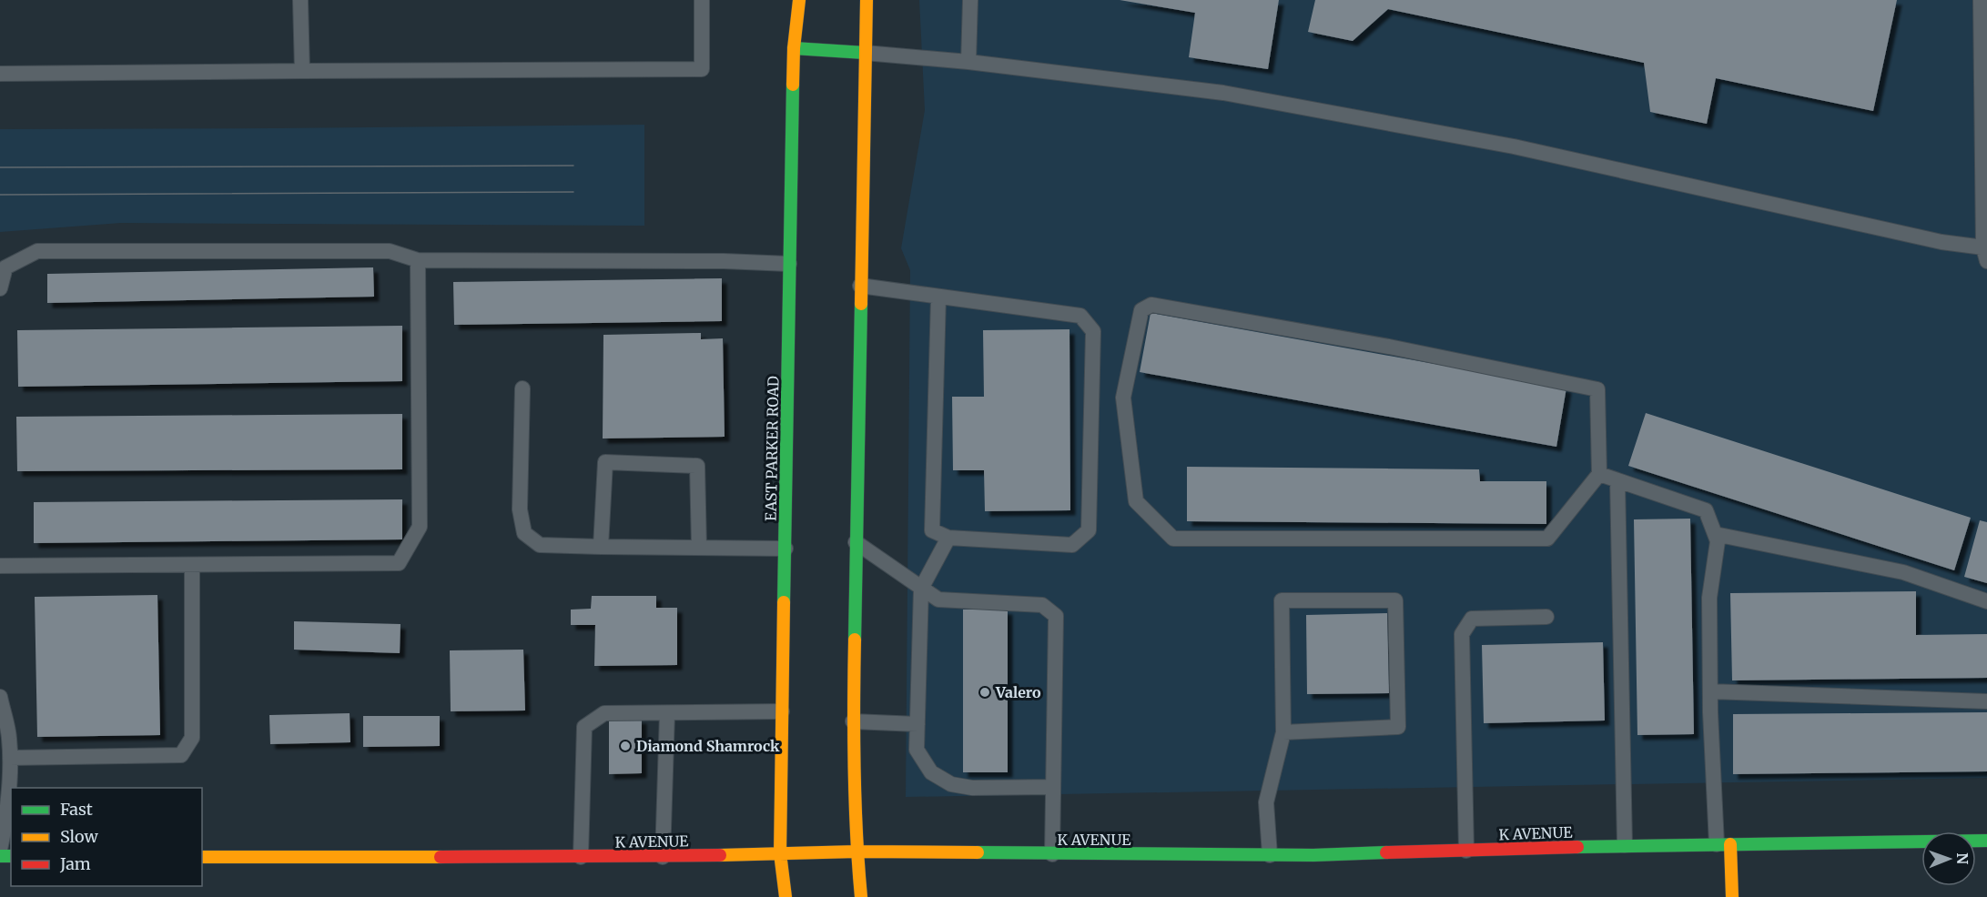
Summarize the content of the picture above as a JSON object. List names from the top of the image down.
{
  "streets": {
    "main road": ["EAST PARKER ROAD", "K AVENUE"]
  },
  "crossings": [
    ["EAST PARKER ROAD", "K AVENUE"]
  ],
  "places": ["Valero", "Diamond Shamrock"],
  "legend": ["Fast", "Slow", "Jam"],
  "north": "right"
}
